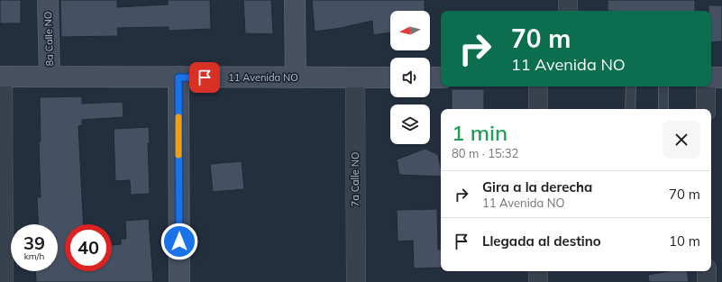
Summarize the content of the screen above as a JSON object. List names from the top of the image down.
{
  "streets": {
    "street": ["8a Calle NO", "11 Avenida NO", "7a Calle NO"]
  },
  "crossings": [
    ["8a Calle NO", "11 Avenida NO"],
    ["11 Avenida NO", "7a Calle NO"]
  ],
  "north": "left",
  "page": {
    "turn": ["70 m", "11 Avenida NO"],
    "heading": ["1 min", "80 m · 15:32"],
    "list": [
      {
        "name": "Gira a la derecha",
        "note": "11 Avenida NO",
        "value": "70 m"
      },
      {
        "name": "Llegada al destino",
        "value": "10 m"
      }
    ],
    "speed": "39 km/h",
    "limit": "40"
  }
}
